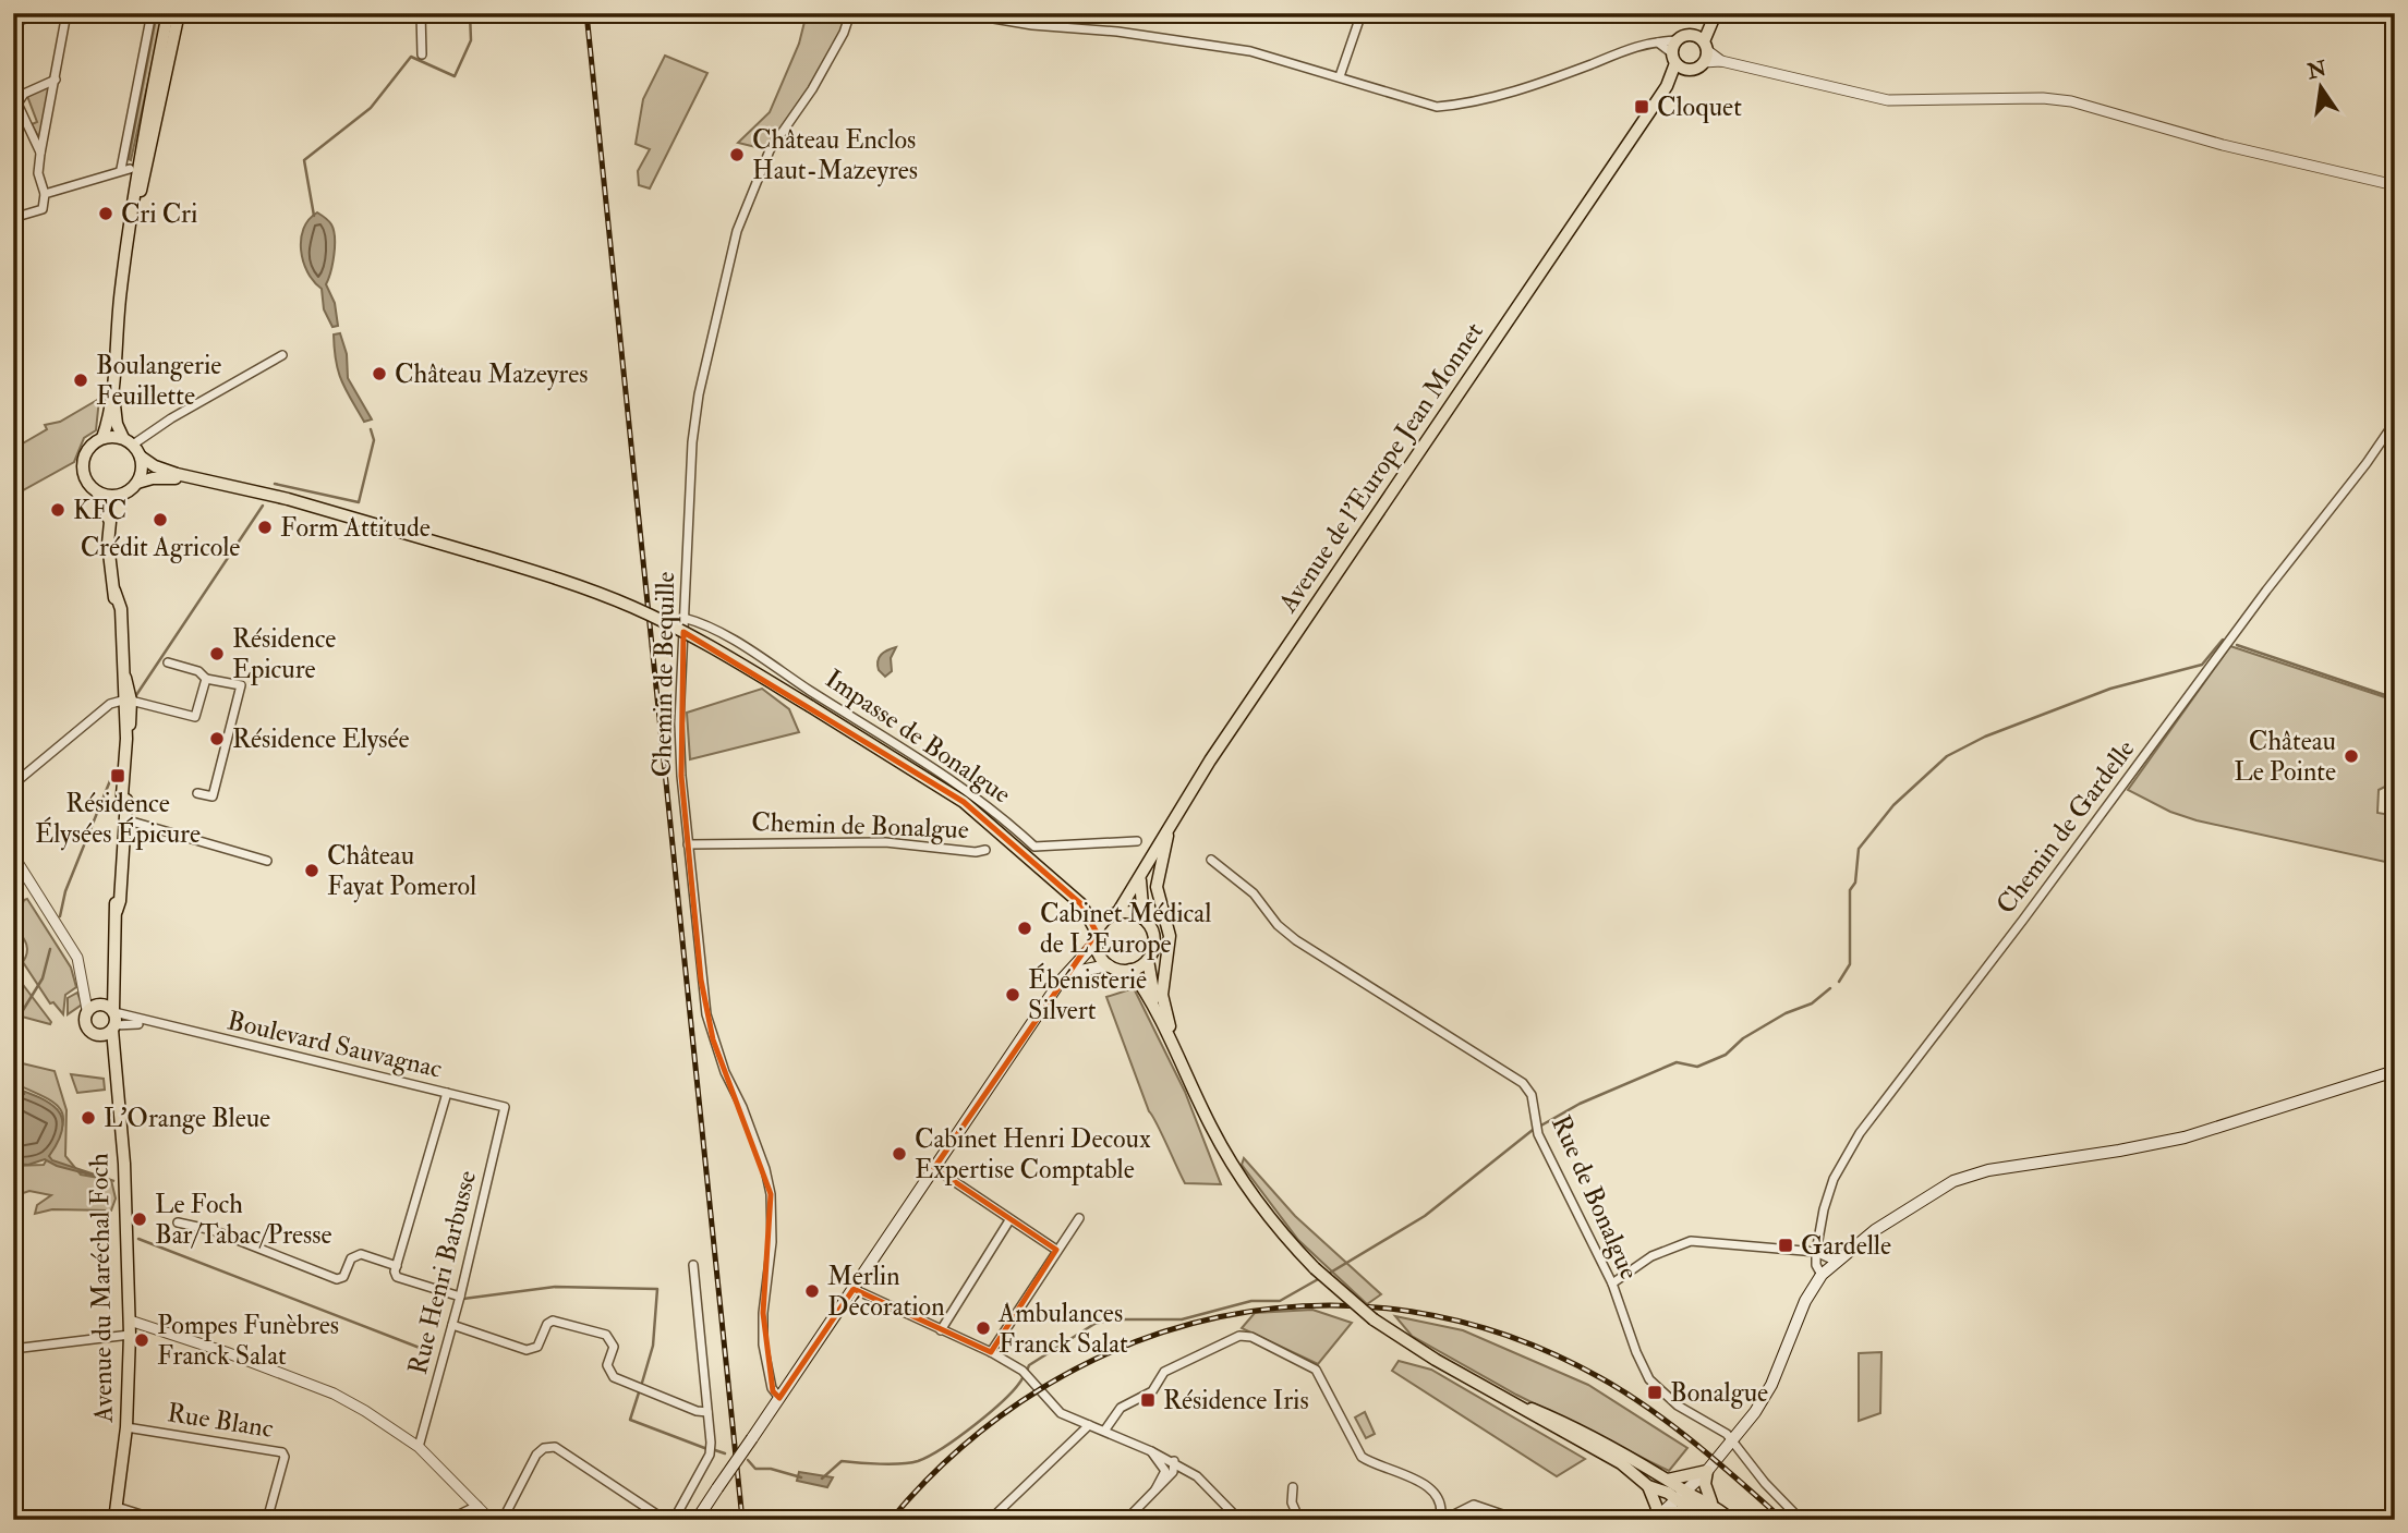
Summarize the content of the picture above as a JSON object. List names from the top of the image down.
{
  "streets": {
    "main road": ["Avenue de l'Europe Jean Monnet", "Avenue du Maréchal Foch"],
    "street": [
      "Chemin de Bequille",
      "Impasse de Bonalgue",
      "Chemin de Bonalgue",
      "Chemin de Gardelle",
      "Boulevard Sauvagnac",
      "Rue de Bonalgue",
      "Rue Henri Barbusse",
      "Rue Blanc"
    ]
  },
  "crossings": [
    ["Chemin de Bequille", "Impasse de Bonalgue"],
    ["Chemin de Bequille", "Chemin de Bonalgue"],
    ["Boulevard Sauvagnac", "Rue Henri Barbusse"],
    ["Boulevard Sauvagnac", "Avenue du Maréchal Foch"],
    ["Avenue du Maréchal Foch", "Rue Blanc"]
  ],
  "places": {
    "transit": [
      "Cloquet",
      "Résidence Élysées Épicure",
      "Gardelle",
      "Bonalgue",
      "Résidence Iris"
    ],
    "other": [
      "Château Enclos Haut-Mazeyres",
      "Cri Cri",
      "Château Mazeyres",
      "Boulangerie Feuillette",
      "KFC",
      "Crédit Agricole",
      "Form Attitude",
      "Résidence Epicure",
      "Résidence Elysée",
      "Château Le Pointe",
      "Château Fayat Pomerol",
      "Cabinet Médical de L'Europe",
      "Ébénisterie Silvert",
      "L'Orange Bleue",
      "Cabinet Henri Decoux Expertise Comptable",
      "Le Foch Bar/Tabac/Presse",
      "Merlin Décoration",
      "Ambulances Franck Salat",
      "Pompes Funèbres Franck Salat"
    ]
  },
  "north": "top"
}
